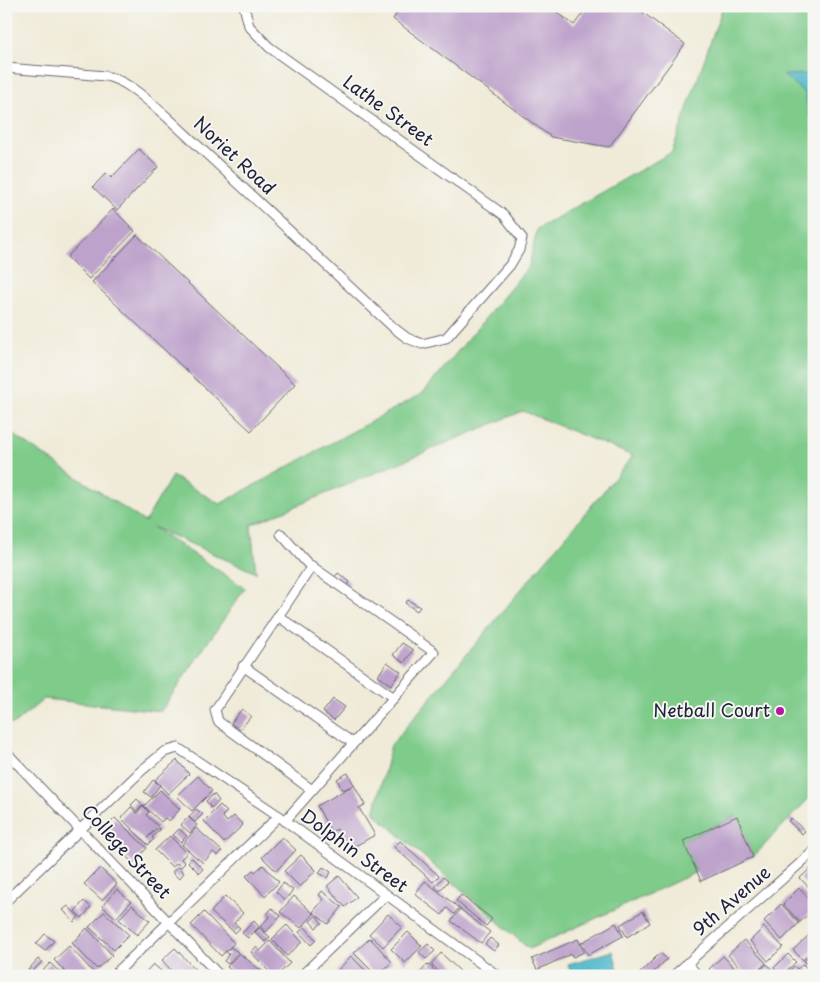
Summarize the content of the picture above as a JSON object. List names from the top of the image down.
{
  "streets": {
    "street": [
      "Lathe Street",
      "Noriet Road",
      "Dolphin Street",
      "College Street",
      "9th Avenue"
    ]
  },
  "crossings": [
    ["Lathe Street", "Noriet Road"],
    ["Dolphin Street", "College Street"]
  ],
  "places": ["Netball Court"]
}
